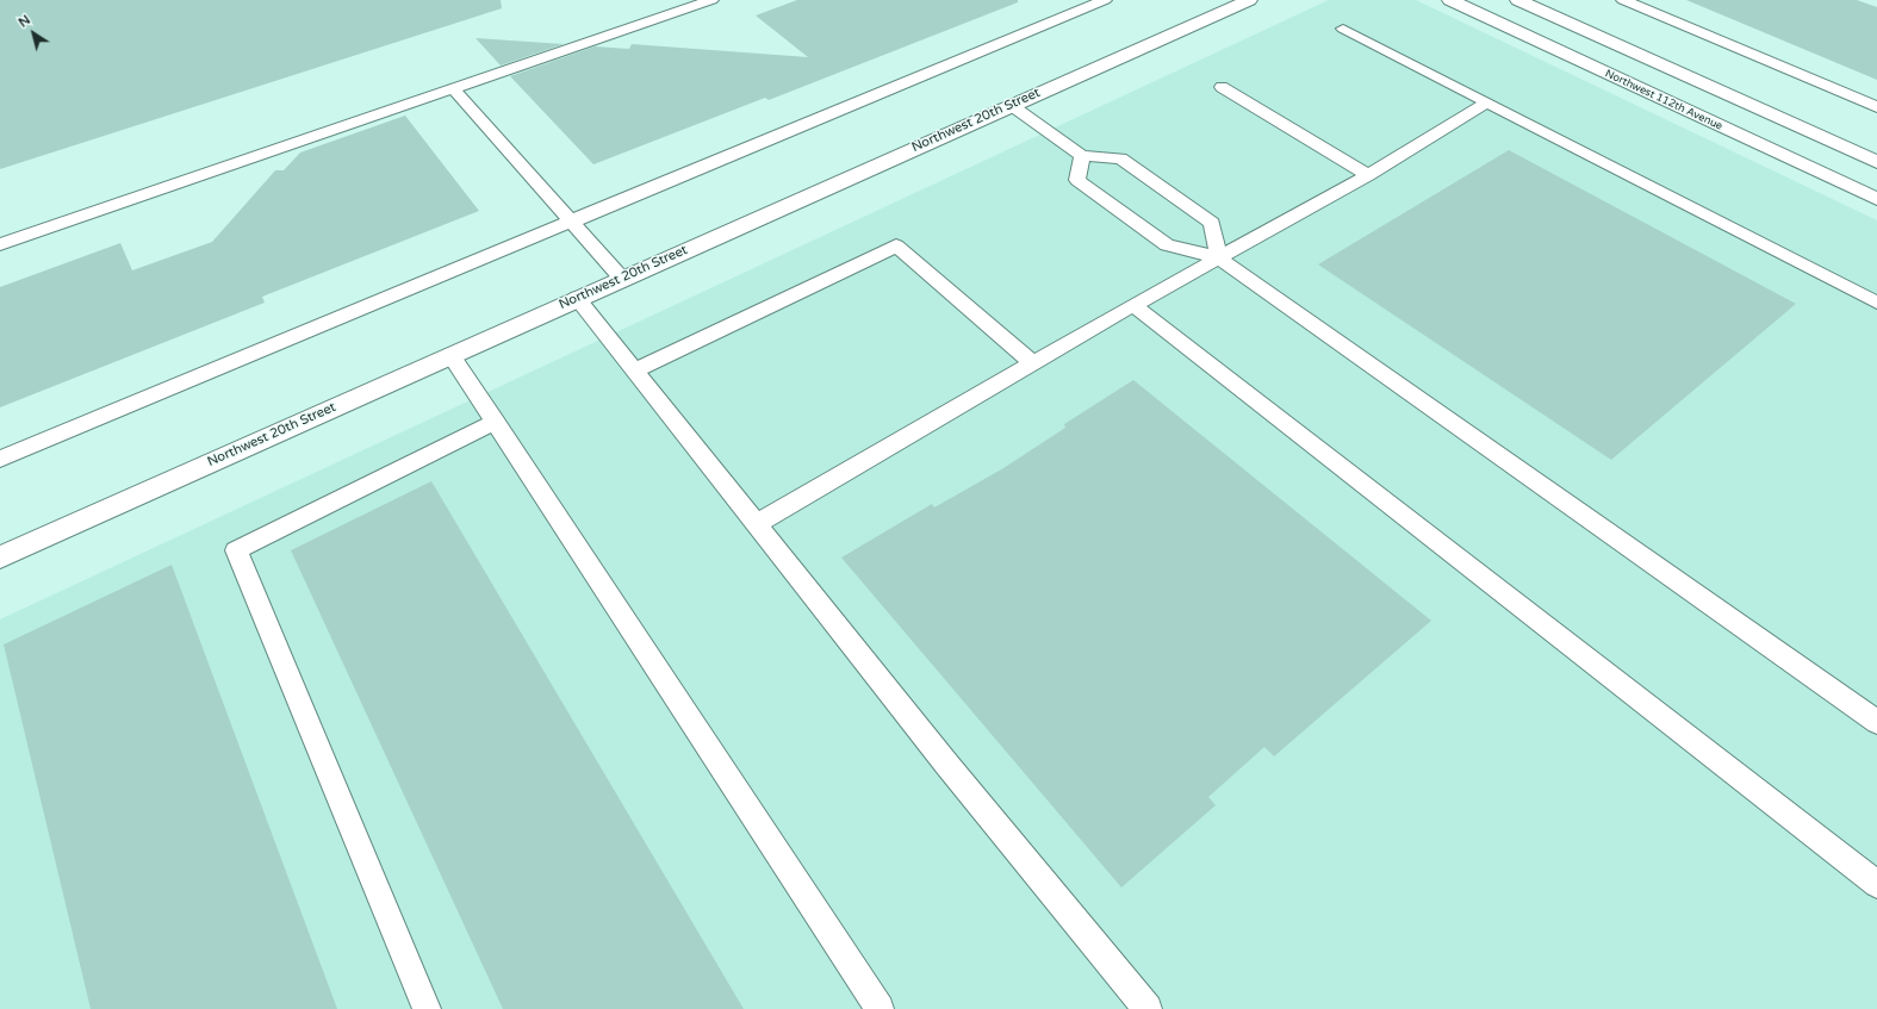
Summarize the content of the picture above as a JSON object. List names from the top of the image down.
{
  "streets": {
    "street": ["Northwest 112th Avenue", "Northwest 20th Street"]
  },
  "north": "top left"
}
